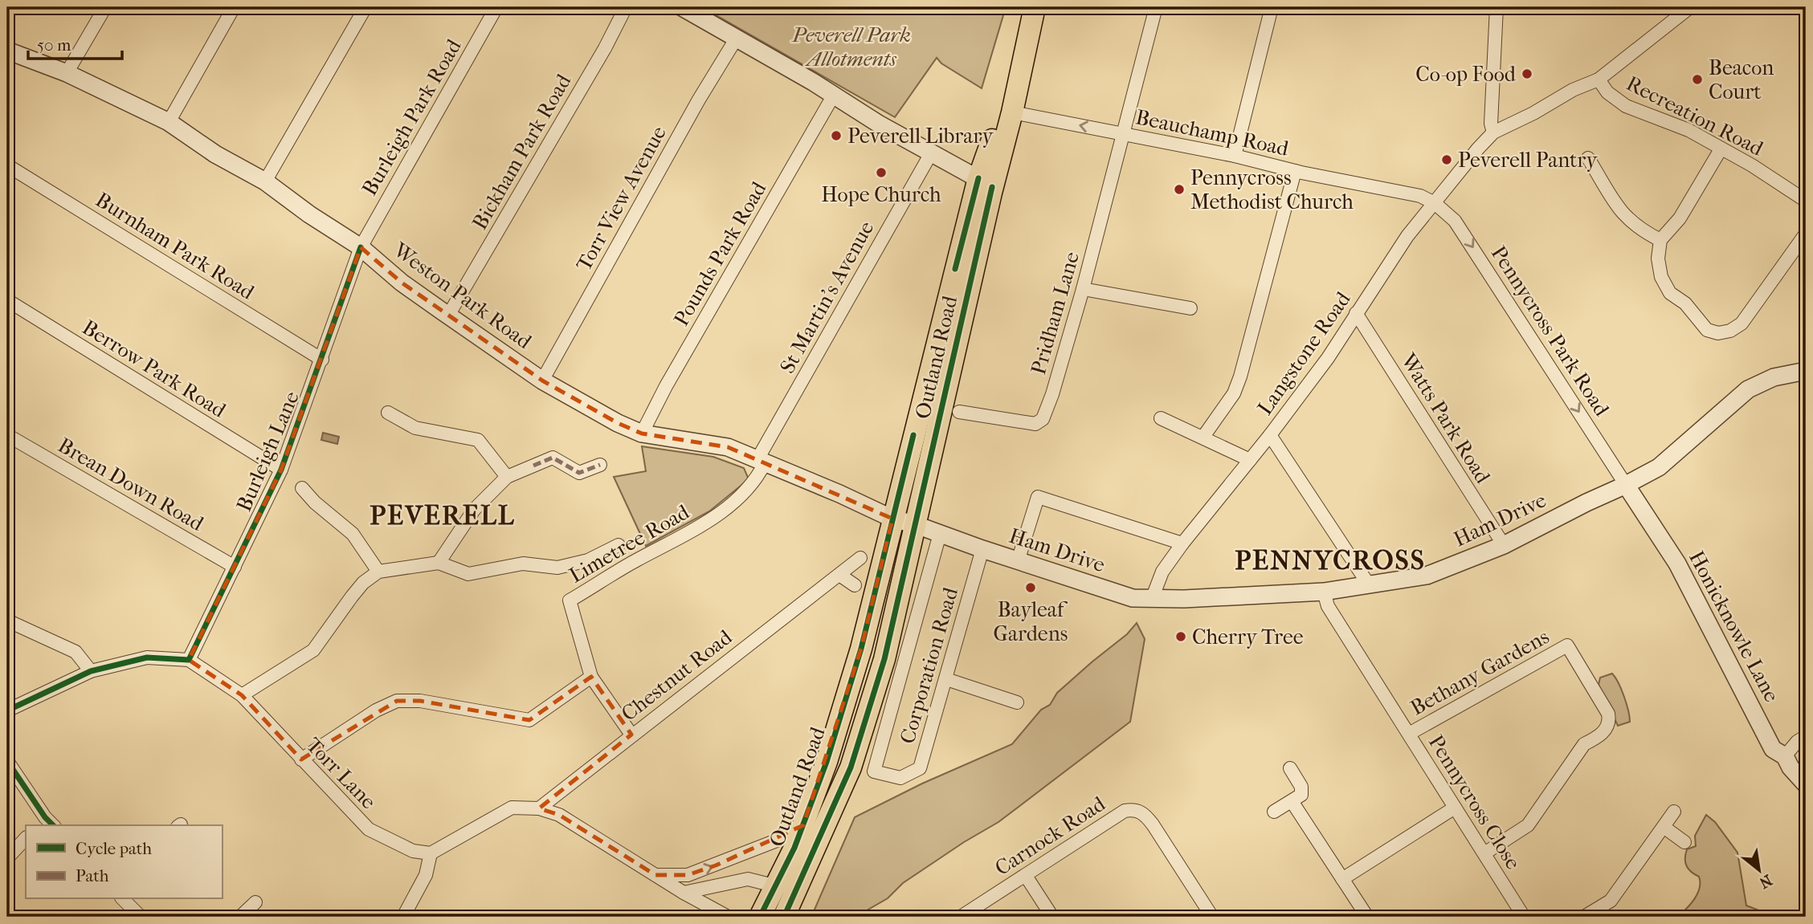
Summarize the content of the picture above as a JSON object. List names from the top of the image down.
{
  "streets": {
    "main road": ["Outland Road"],
    "street": [
      "Recreation Road",
      "Burleigh Park Road",
      "Beauchamp Road",
      "Bickham Park Road",
      "Torr View Avenue",
      "Burnham Park Road",
      "Pounds Park Road",
      "Weston Park Road",
      "St Martin's Avenue",
      "Pridham Lane",
      "Pennycross Park Road",
      "Langstone Road",
      "Berrow Park Road",
      "Watts Park Road",
      "Burleigh Lane",
      "Brean Down Road",
      "Ham Drive",
      "Limetree Road",
      "Honicknowle Lane",
      "Corporation Road",
      "Bethany Gardens",
      "Chestnut Road",
      "Torr Lane",
      "Pennycross Close",
      "Carnock Road"
    ]
  },
  "crossings": [
    ["Burleigh Park Road", "Weston Park Road"],
    ["Burleigh Park Road", "Burleigh Lane"],
    ["Beauchamp Road", "Pridham Lane"],
    ["Beauchamp Road", "Pennycross Park Road"],
    ["Beauchamp Road", "Langstone Road"],
    ["Beauchamp Road", "Outland Road"],
    ["Bickham Park Road", "Weston Park Road"],
    ["Torr View Avenue", "Weston Park Road"],
    ["Burnham Park Road", "Burleigh Lane"],
    ["Pounds Park Road", "Weston Park Road"],
    ["Weston Park Road", "St Martin's Avenue"],
    ["Weston Park Road", "Outland Road"],
    ["Weston Park Road", "Burleigh Lane"],
    ["Weston Park Road", "Ham Drive"],
    ["Weston Park Road", "Limetree Road"],
    ["St Martin's Avenue", "Limetree Road"],
    ["Pennycross Park Road", "Langstone Road"],
    ["Pennycross Park Road", "Ham Drive"],
    ["Pennycross Park Road", "Honicknowle Lane"],
    ["Langstone Road", "Watts Park Road"],
    ["Langstone Road", "Ham Drive"],
    ["Outland Road", "Ham Drive"],
    ["Berrow Park Road", "Burleigh Lane"],
    ["Watts Park Road", "Ham Drive"],
    ["Burleigh Lane", "Brean Down Road"],
    ["Burleigh Lane", "Torr Lane"],
    ["Ham Drive", "Honicknowle Lane"],
    ["Ham Drive", "Corporation Road"],
    ["Ham Drive", "Pennycross Close"],
    ["Limetree Road", "Chestnut Road"],
    ["Bethany Gardens", "Pennycross Close"]
  ],
  "one_way": ["Pennycross Park Road"],
  "districts": ["PEVERELL", "PENNYCROSS"],
  "parks": ["Peverell Park Allotments"],
  "places": [
    "Co-op Food",
    "Beacon Court",
    "Peverell Library",
    "Peverell Pantry",
    "Hope Church",
    "Pennycross Methodist Church",
    "Bayleaf Gardens",
    "Cherry Tree"
  ],
  "legend": ["Cycle path", "Path"],
  "scale_bar": "50 m",
  "north": "bottom right"
}
